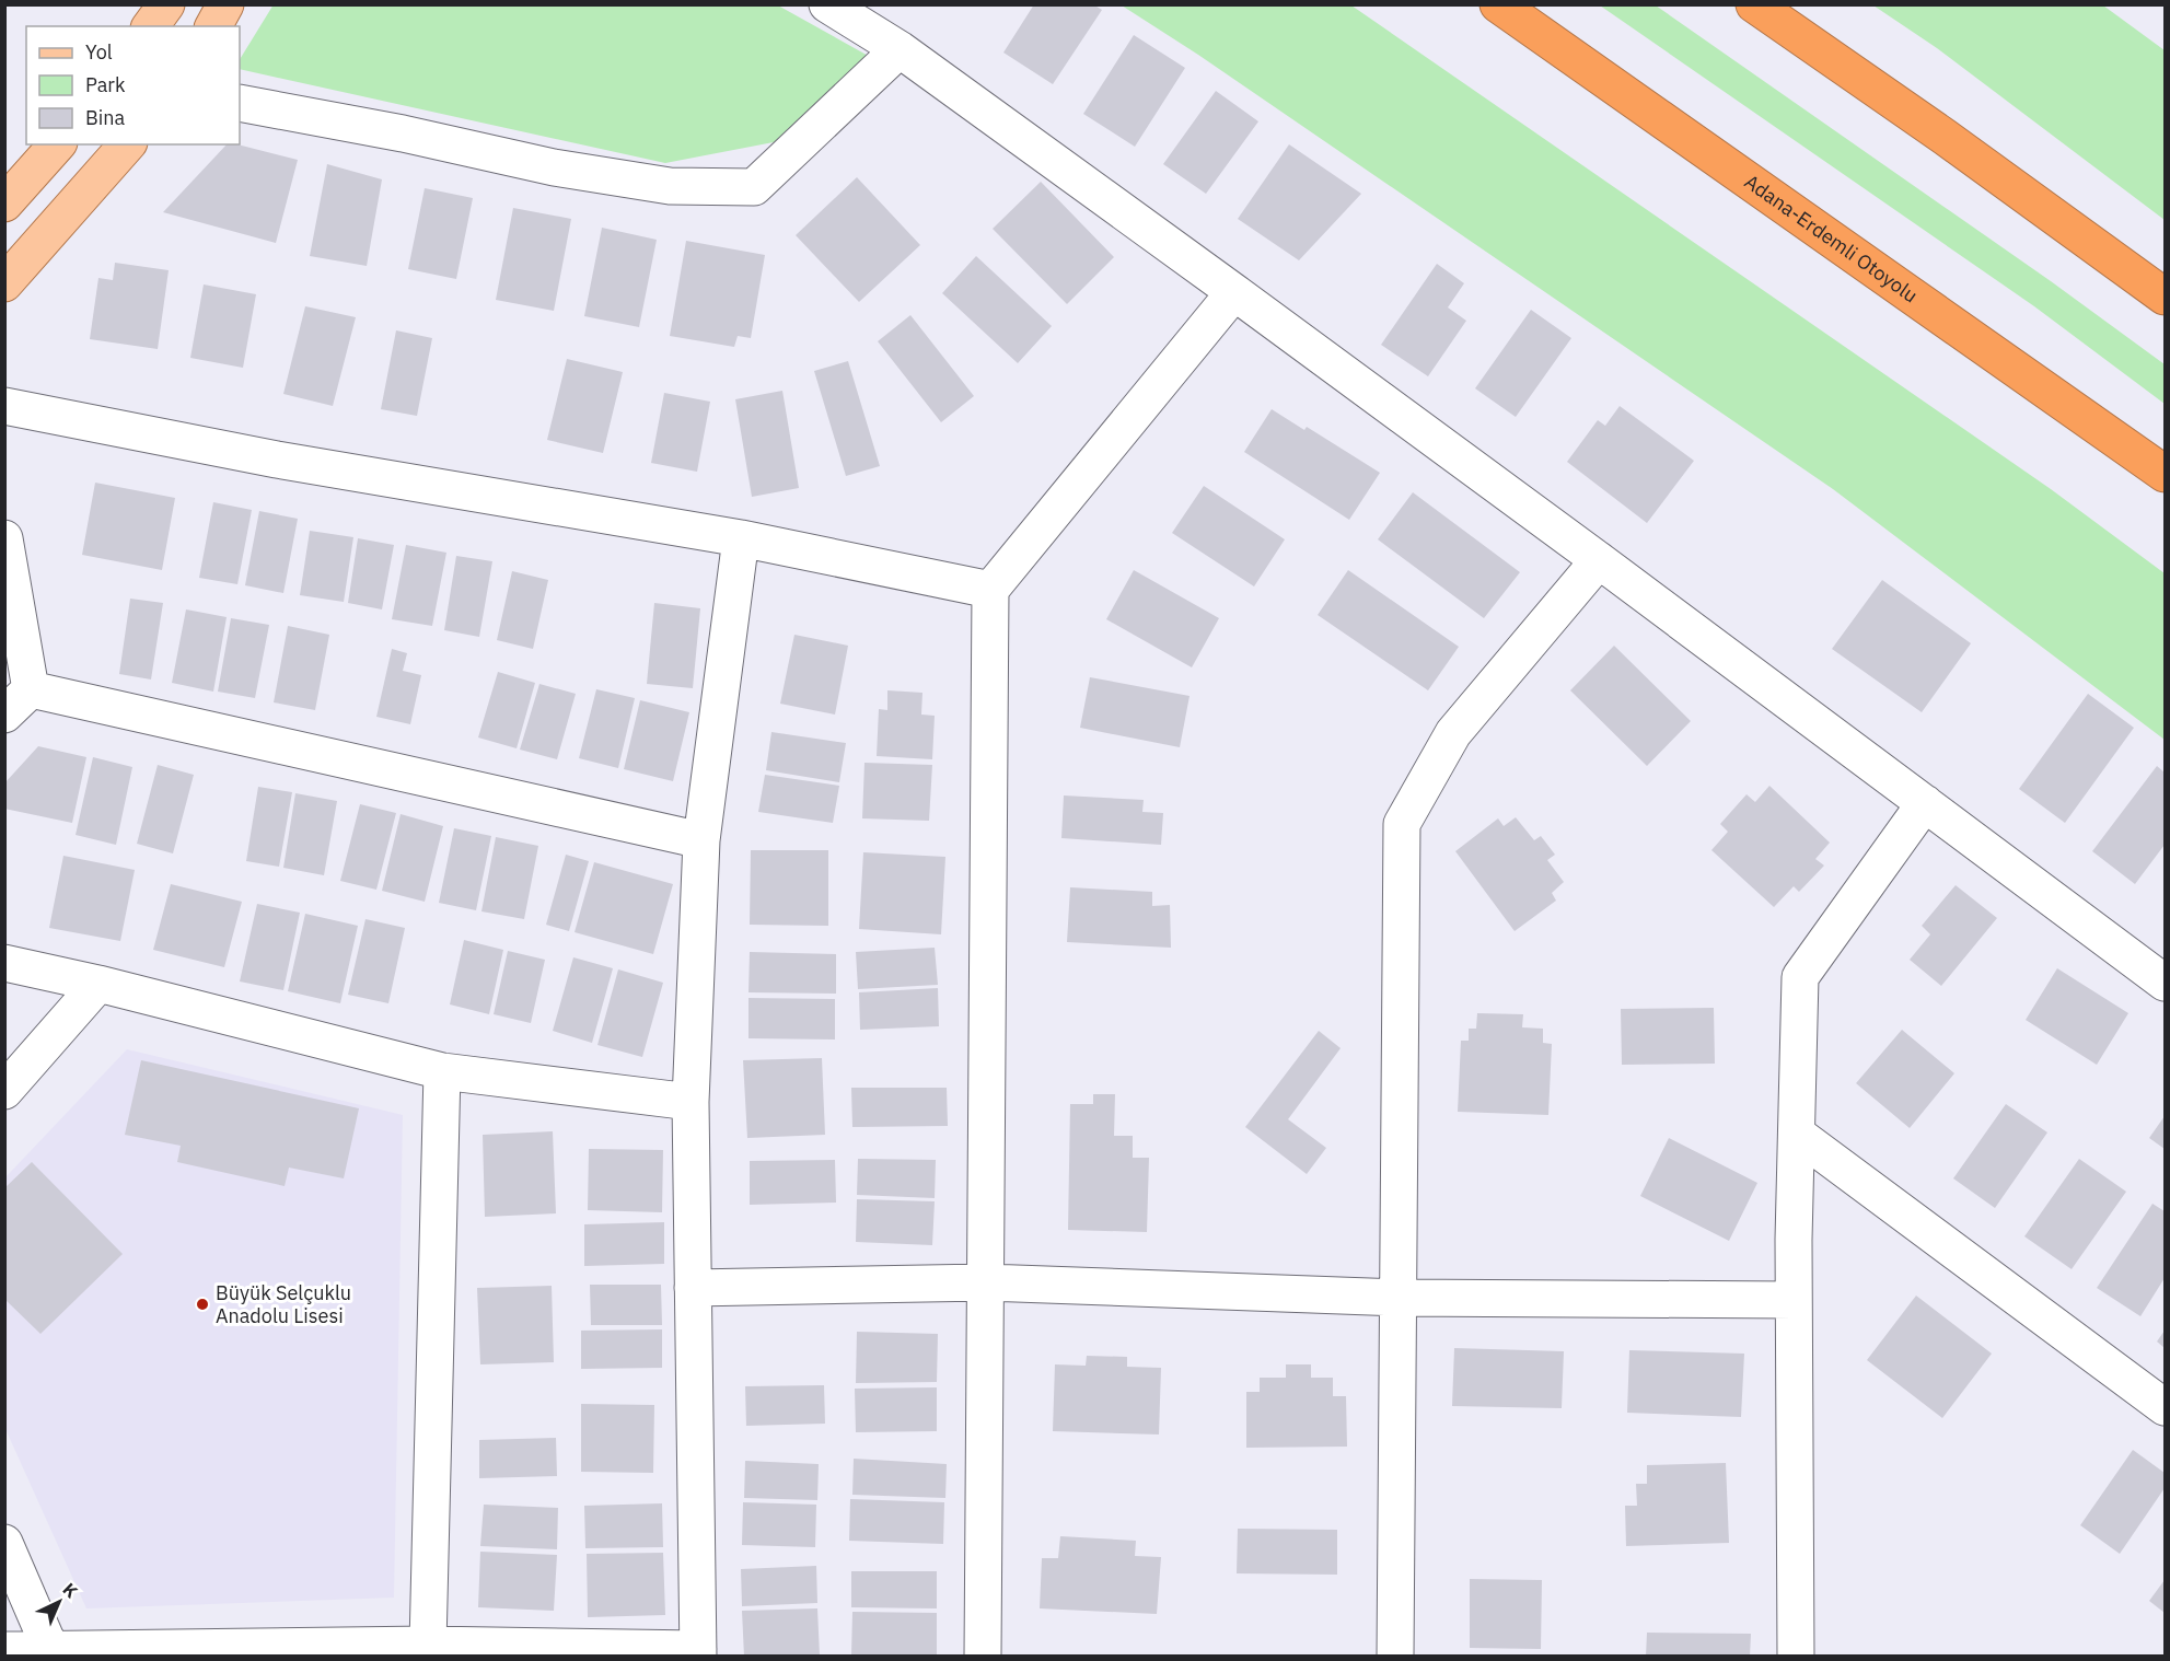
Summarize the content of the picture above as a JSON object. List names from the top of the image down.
{
  "streets": {
    "highway": ["Adana-Erdemli Otoyolu"]
  },
  "places": ["Büyük Selçuklu Anadolu Lisesi"],
  "legend": ["Yol", "Park", "Bina"],
  "north": "top right"
}
